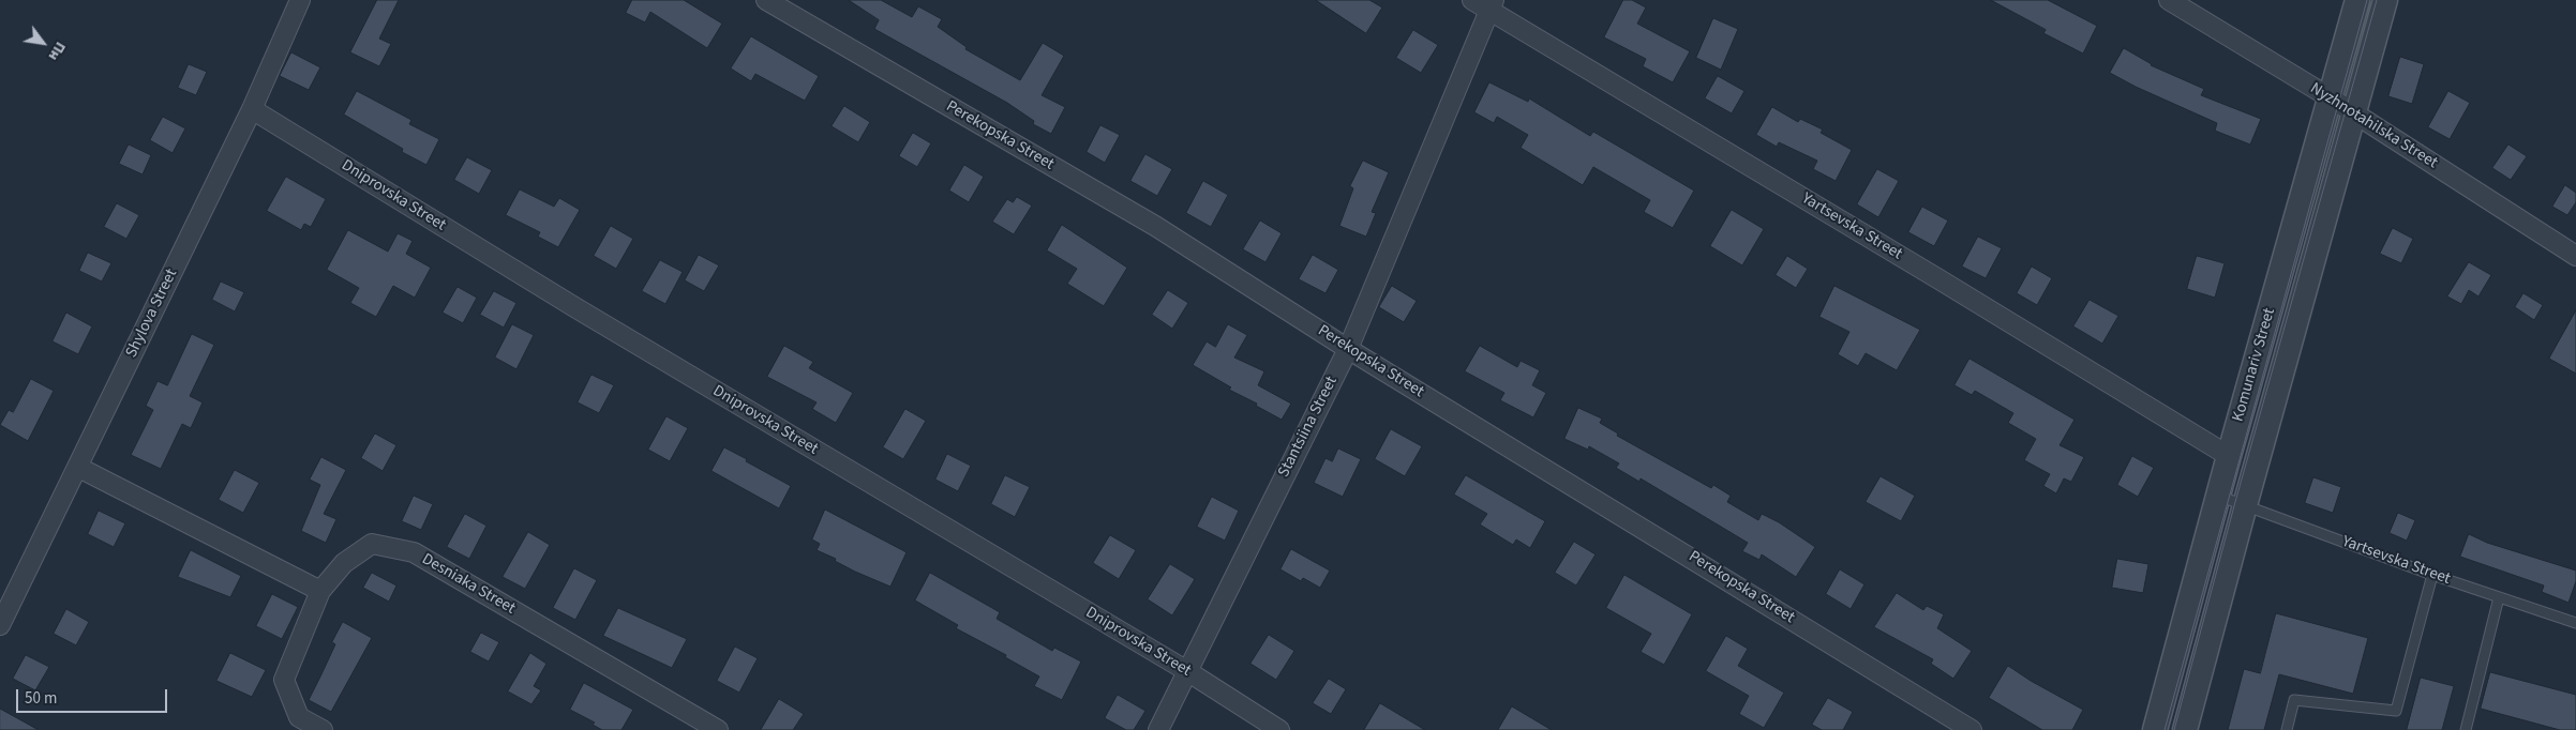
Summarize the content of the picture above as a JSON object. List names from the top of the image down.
{
  "streets": {
    "street": [
      "Nyzhnotahilska Street",
      "Perekopska Street",
      "Dniprovska Street",
      "Yartsevska Street",
      "Shylova Street",
      "Komunariv Street",
      "Stantsiina Street",
      "Desniaka Street"
    ]
  },
  "crossings": [
    ["Nyzhnotahilska Street", "Komunariv Street"],
    ["Perekopska Street", "Stantsiina Street"],
    ["Dniprovska Street", "Shylova Street"],
    ["Dniprovska Street", "Stantsiina Street"],
    ["Yartsevska Street", "Komunariv Street"],
    ["Yartsevska Street", "Stantsiina Street"]
  ],
  "scale_bar": "50 m",
  "north": "bottom right"
}
